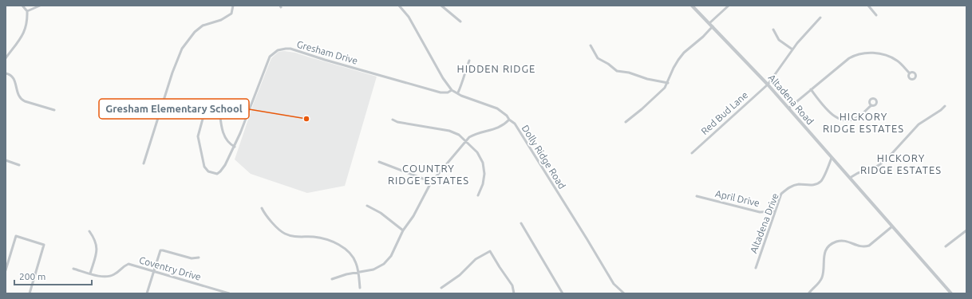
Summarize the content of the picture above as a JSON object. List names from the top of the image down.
{
  "streets": {
    "street": [
      "Gresham Drive",
      "Altadena Road",
      "Red Bud Lane",
      "Dolly Ridge Road",
      "April Drive",
      "Altadena Drive",
      "Coventry Drive"
    ]
  },
  "crossings": [
    ["Gresham Drive", "Dolly Ridge Road"],
    ["Altadena Road", "Red Bud Lane"],
    ["Altadena Road", "Altadena Drive"],
    ["April Drive", "Altadena Drive"]
  ],
  "districts": [
    "HIDDEN RIDGE",
    "HICKORY RIDGE ESTATES",
    "HICKORY RIDGE ESTATES",
    "COUNTRY RIDGE ESTATES"
  ],
  "places": ["Gresham Elementary School"],
  "scale_bar": "200 m"
}
